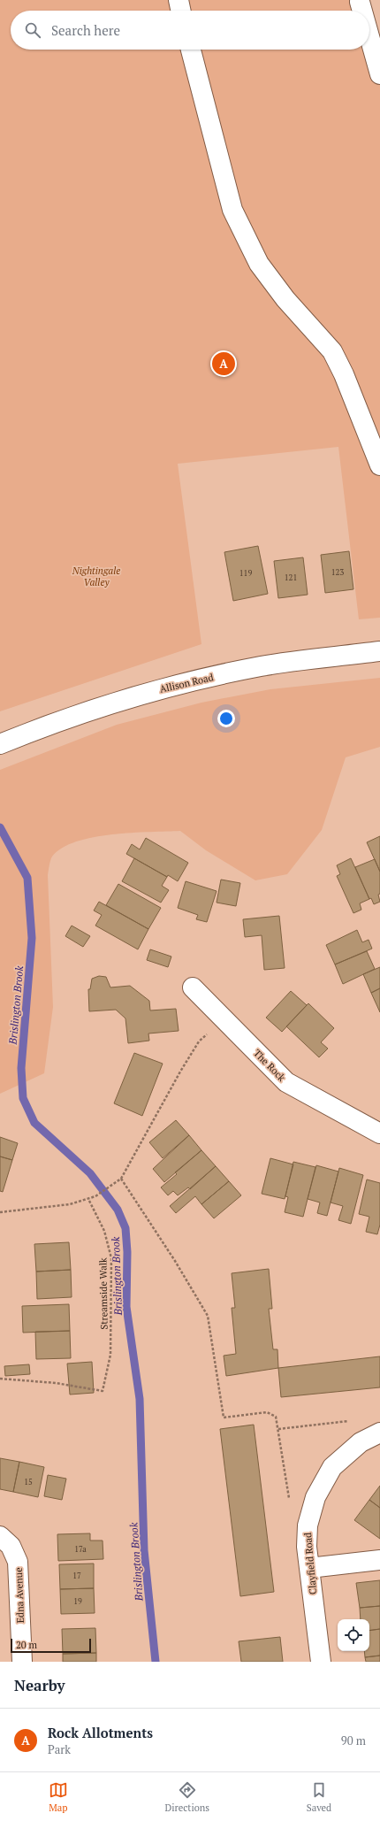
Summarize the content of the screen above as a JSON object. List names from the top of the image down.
{
  "streets": {
    "street": [
      "Allison Road",
      "The Rock",
      "Clayfield Road",
      "Edna Avenue"
    ],
    "path": ["Streamside Walk"]
  },
  "water": ["Brislington Brook"],
  "parks": ["Nightingale Valley"],
  "house_numbers": [
    "123",
    "119",
    "121",
    "15",
    "17a",
    "17",
    "19"
  ],
  "scale_bar": "20 m",
  "page": {
    "search": "Search here",
    "pins": "A",
    "scale": "20 m",
    "heading": "Nearby",
    "list": [
      {
        "mark": "A",
        "name": "Rock Allotments",
        "note": "Park",
        "value": "90 m"
      }
    ],
    "nav": ["Map", "Directions", "Saved"]
  }
}
